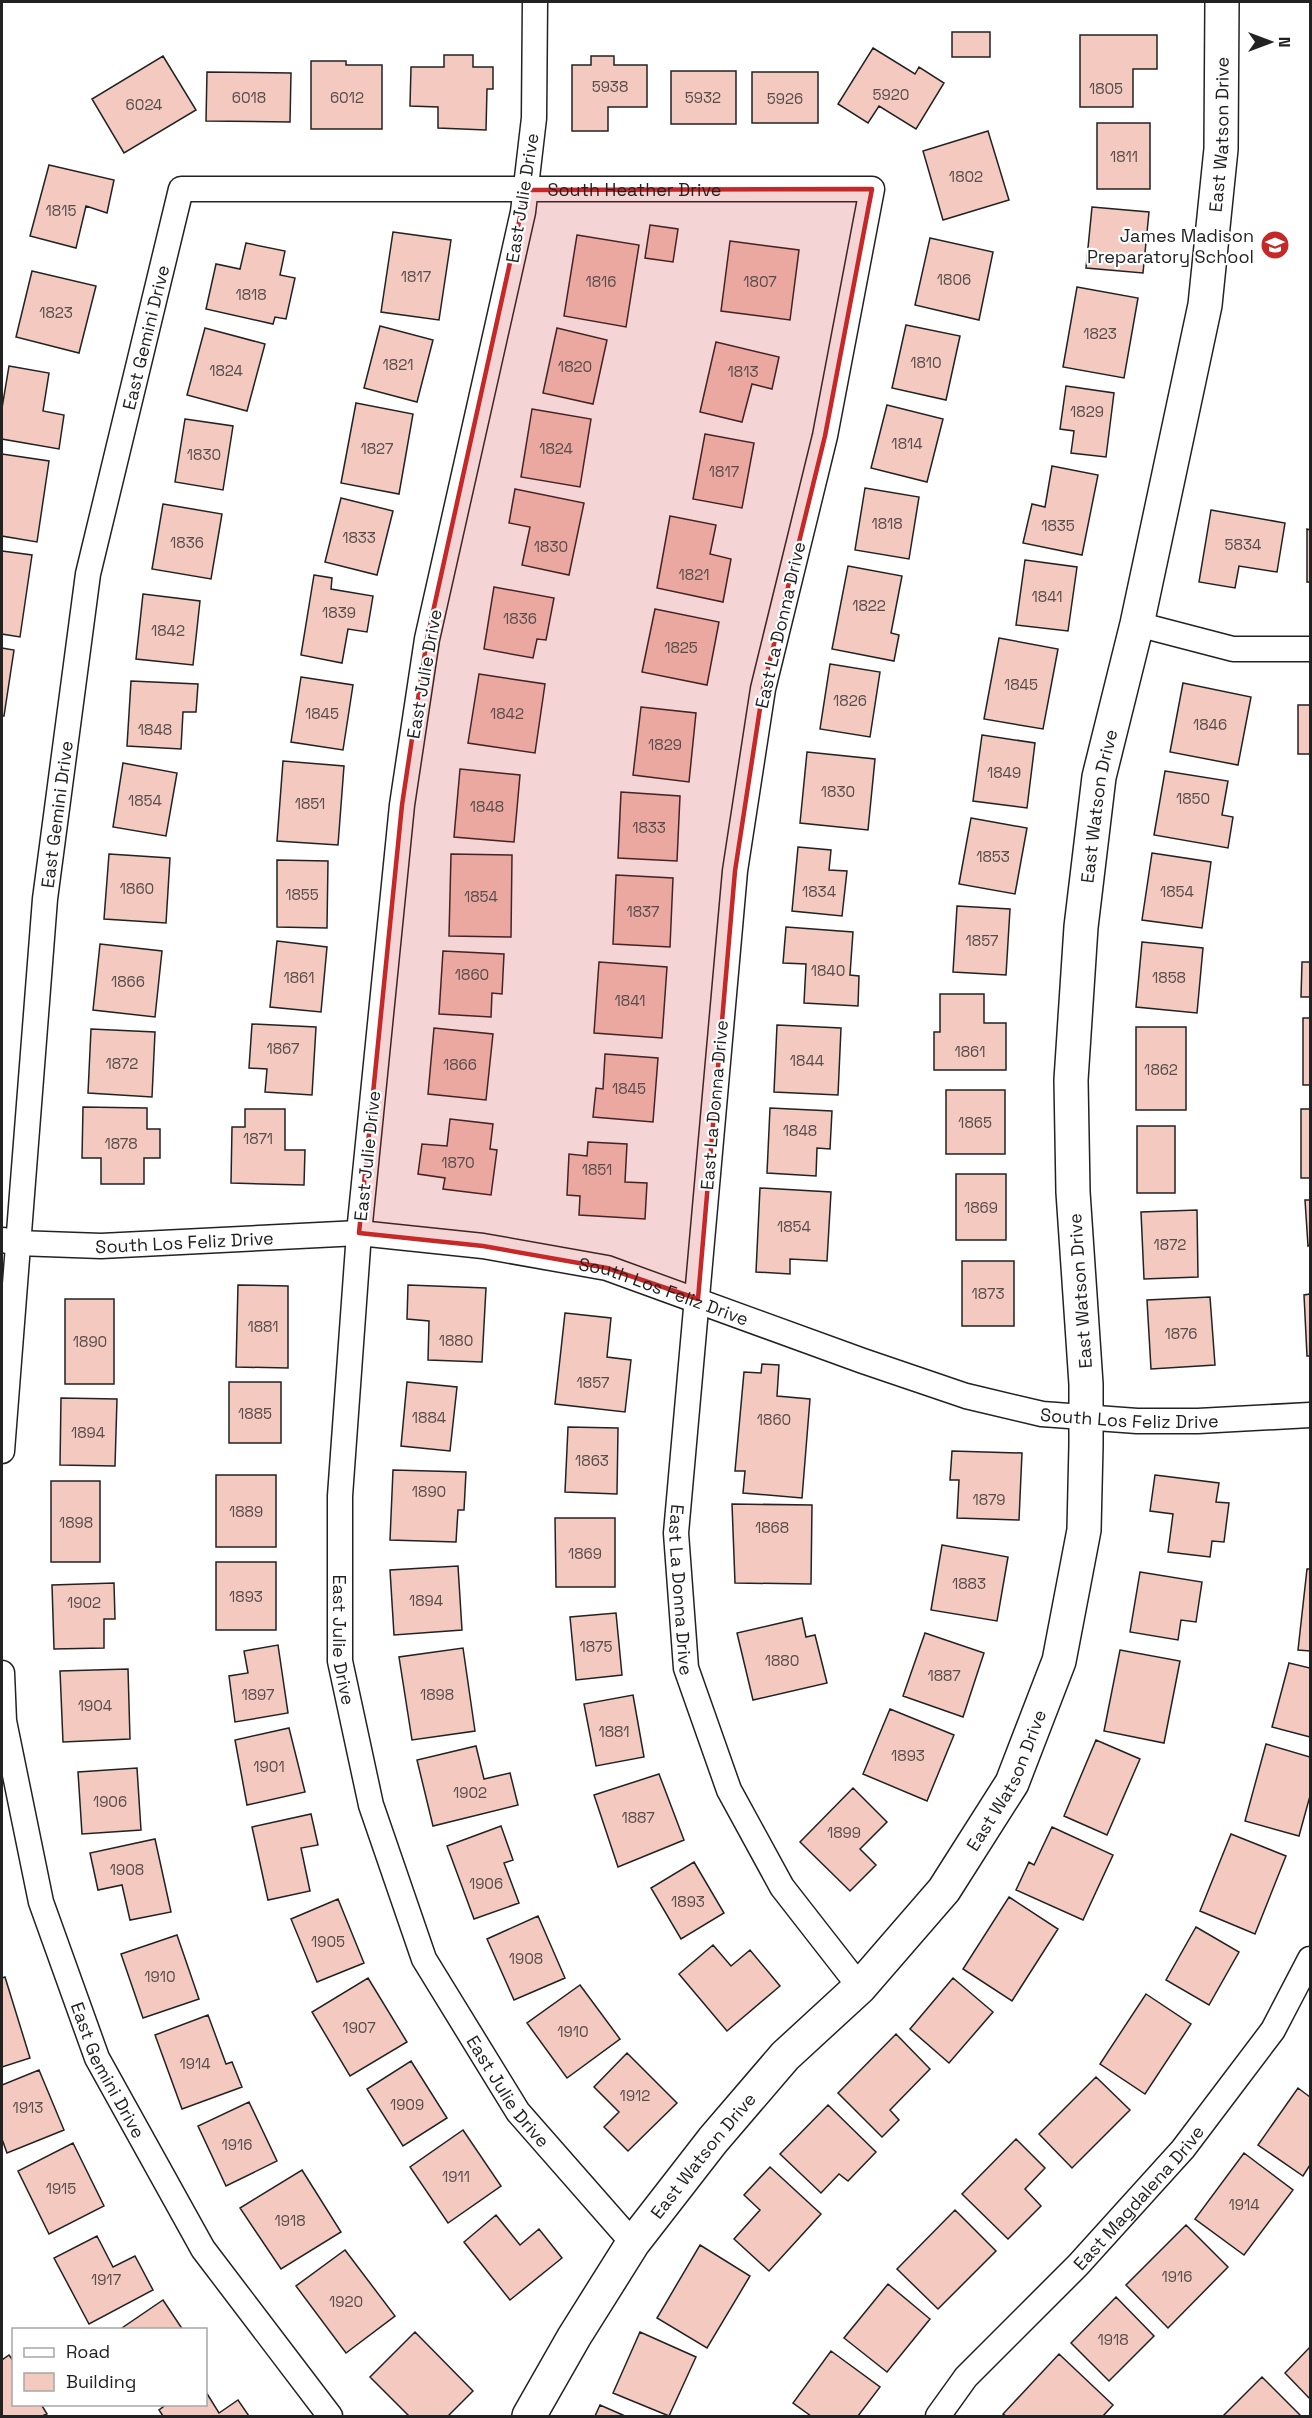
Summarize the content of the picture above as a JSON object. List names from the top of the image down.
{
  "streets": {
    "street": [
      "East Watson Drive",
      "South Heather Drive",
      "East Julie Drive",
      "East Gemini Drive",
      "East La Donna Drive",
      "South Los Feliz Drive",
      "East Magdalena Drive"
    ]
  },
  "crossings": [
    ["East Watson Drive", "East Julie Drive"],
    ["East Watson Drive", "East La Donna Drive"],
    ["East Watson Drive", "South Los Feliz Drive"],
    ["South Heather Drive", "East Julie Drive"],
    ["South Heather Drive", "East Gemini Drive"],
    ["South Heather Drive", "East La Donna Drive"],
    ["East Julie Drive", "South Los Feliz Drive"],
    ["East Gemini Drive", "South Los Feliz Drive"],
    ["East La Donna Drive", "South Los Feliz Drive"]
  ],
  "places": {
    "school or university": ["James Madison Preparatory School"]
  },
  "house_numbers": [
    "5938",
    "1805",
    "5920",
    "6018",
    "6012",
    "5932",
    "5926",
    "6024",
    "1811",
    "1802",
    "1815",
    "1817",
    "1806",
    "1816",
    "1807",
    "1818",
    "1823",
    "1823",
    "1810",
    "1821",
    "1820",
    "1824",
    "1813",
    "1829",
    "1814",
    "1827",
    "1824",
    "1830",
    "1817",
    "1818",
    "1835",
    "1833",
    "1836",
    "5834",
    "1830",
    "1821",
    "1841",
    "1822",
    "1839",
    "1836",
    "1842",
    "1825",
    "1845",
    "1826",
    "1845",
    "1842",
    "1846",
    "1848",
    "1829",
    "1849",
    "1830",
    "1850",
    "1854",
    "1851",
    "1848",
    "1833",
    "1853",
    "1860",
    "1834",
    "1854",
    "1855",
    "1854",
    "1837",
    "1857",
    "1840",
    "1860",
    "1861",
    "1858",
    "1866",
    "1841",
    "1867",
    "1861",
    "1844",
    "1872",
    "1866",
    "1862",
    "1845",
    "1865",
    "1848",
    "1871",
    "1878",
    "1870",
    "1851",
    "1869",
    "1854",
    "1872",
    "1873",
    "1881",
    "1876",
    "1880",
    "1890",
    "1857",
    "1885",
    "1884",
    "1860",
    "1894",
    "1863",
    "1890",
    "1879",
    "1889",
    "1898",
    "1868",
    "1869",
    "1883",
    "1893",
    "1894",
    "1902",
    "1875",
    "1880",
    "1887",
    "1897",
    "1898",
    "1904",
    "1881",
    "1893",
    "1901",
    "1902",
    "1906",
    "1887",
    "1899",
    "1908",
    "1906",
    "1893",
    "1905",
    "1908",
    "1910",
    "1907",
    "1910",
    "1914",
    "1912",
    "1909",
    "1913",
    "1916",
    "1911",
    "1915",
    "1914",
    "1918",
    "1916",
    "1917",
    "1920",
    "1918"
  ],
  "legend": ["Road", "Building"],
  "north": "right"
}
